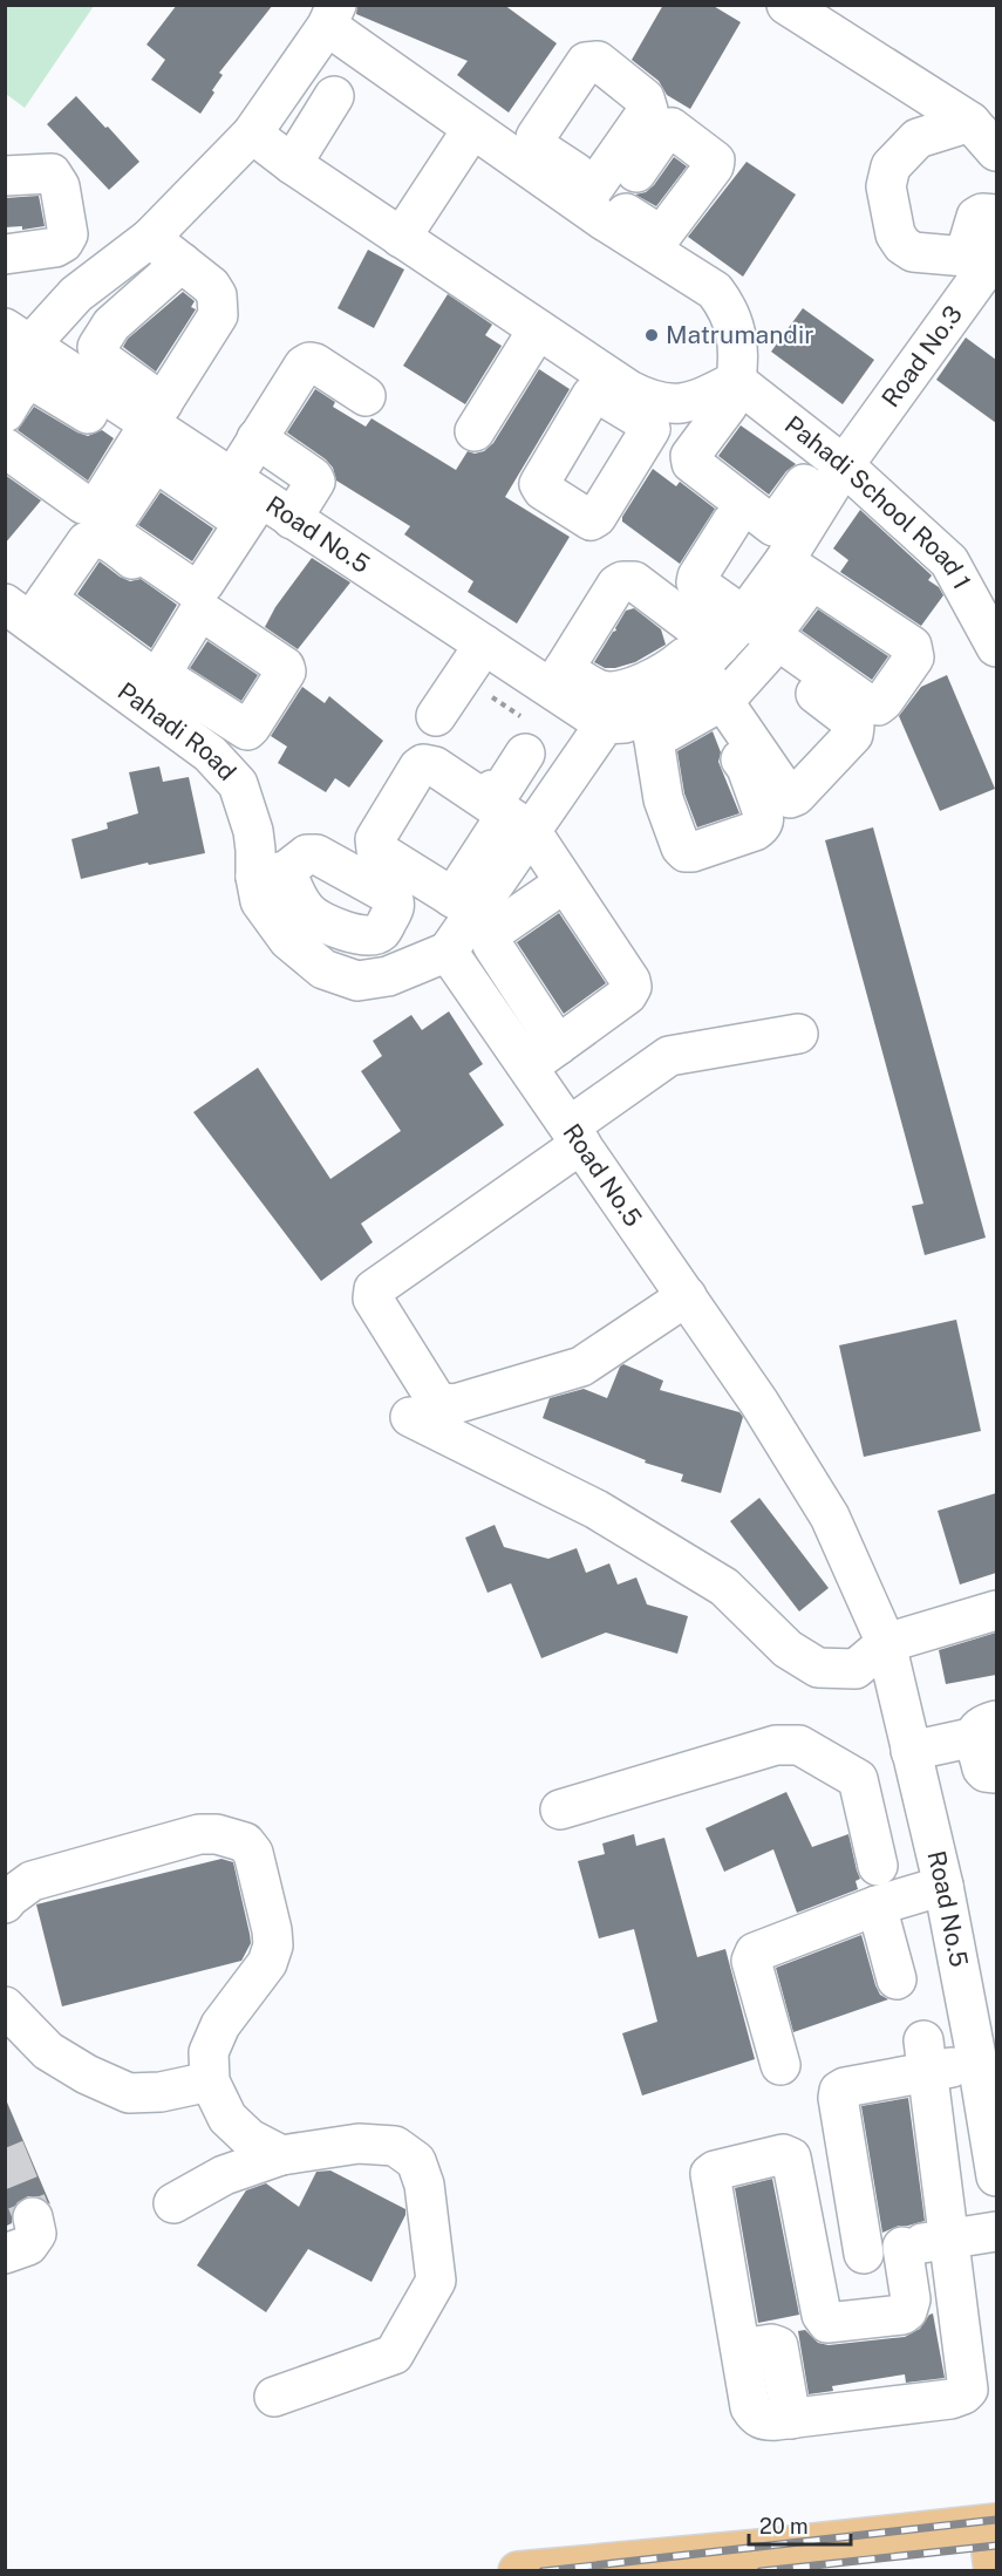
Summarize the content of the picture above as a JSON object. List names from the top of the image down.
{
  "streets": {
    "street": [
      "Road No.3",
      "Pahadi School Road 1",
      "Road No.5",
      "Pahadi Road"
    ]
  },
  "crossings": [
    ["Road No.3", "Pahadi School Road 1"],
    ["Road No.5", "Pahadi Road"]
  ],
  "places": ["Matrumandir"],
  "scale_bar": "20 m"
}
